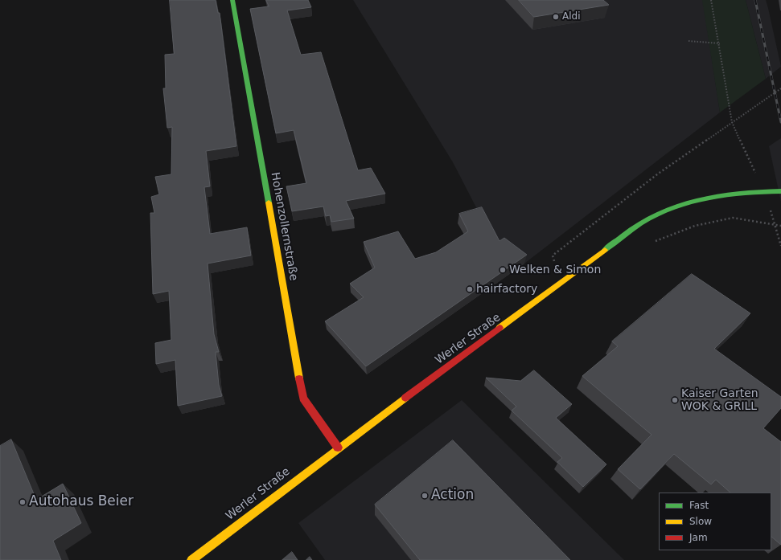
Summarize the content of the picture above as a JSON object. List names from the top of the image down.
{
  "streets": {
    "street": ["Hohenzollernstraße", "Werler Straße"]
  },
  "crossings": [
    ["Hohenzollernstraße", "Werler Straße"]
  ],
  "places": [
    "Aldi",
    "Welken & Simon",
    "hairfactory",
    "Kaiser Garten WOK & GRILL",
    "Action",
    "Autohaus Beier"
  ],
  "legend": ["Fast", "Slow", "Jam"]
}
